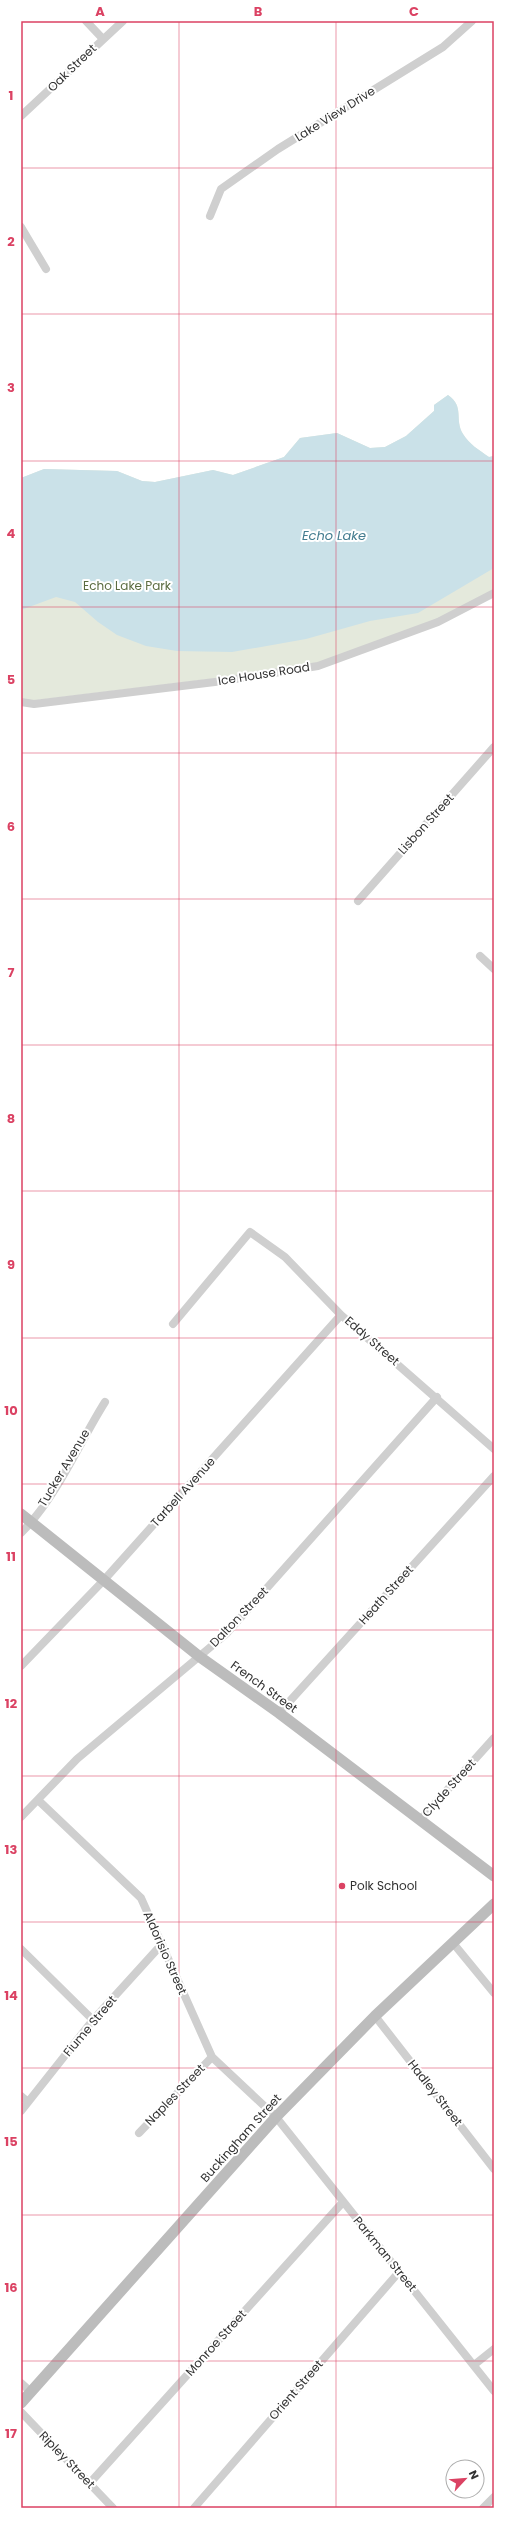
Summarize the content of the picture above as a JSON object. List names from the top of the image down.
{
  "streets": {
    "main road": ["French Street", "Buckingham Street"],
    "street": [
      "Oak Street",
      "Lake View Drive",
      "Ice House Road",
      "Lisbon Street",
      "Eddy Street",
      "Tucker Avenue",
      "Tarbell Avenue",
      "Heath Street",
      "Dalton Street",
      "Clyde Street",
      "Aldorisio Street",
      "Fiume Street",
      "Hadley Street",
      "Naples Street",
      "Parkman Street",
      "Monroe Street",
      "Orient Street",
      "Ripley Street"
    ]
  },
  "crossings": [
    ["Eddy Street", "Tarbell Avenue"],
    ["Eddy Street", "Dalton Street"],
    ["Tucker Avenue", "French Street"],
    ["Tarbell Avenue", "French Street"],
    ["Heath Street", "French Street"],
    ["Dalton Street", "French Street"],
    ["Dalton Street", "Aldorisio Street"],
    ["French Street", "Clyde Street"],
    ["Aldorisio Street", "Fiume Street"],
    ["Aldorisio Street", "Naples Street"],
    ["Aldorisio Street", "Buckingham Street"],
    ["Aldorisio Street", "Parkman Street"],
    ["Hadley Street", "Buckingham Street"],
    ["Buckingham Street", "Parkman Street"],
    ["Parkman Street", "Monroe Street"],
    ["Parkman Street", "Orient Street"],
    ["Monroe Street", "Ripley Street"]
  ],
  "water": ["Echo Lake"],
  "parks": ["Echo Lake Park"],
  "places": ["Polk School"],
  "north": "top right",
  "grid": {
    "columns": ["A", "B", "C"],
    "rows": [
      "1",
      "2",
      "3",
      "4",
      "5",
      "6",
      "7",
      "8",
      "9",
      "10",
      "11",
      "12",
      "13",
      "14",
      "15",
      "16",
      "17"
    ]
  }
}
